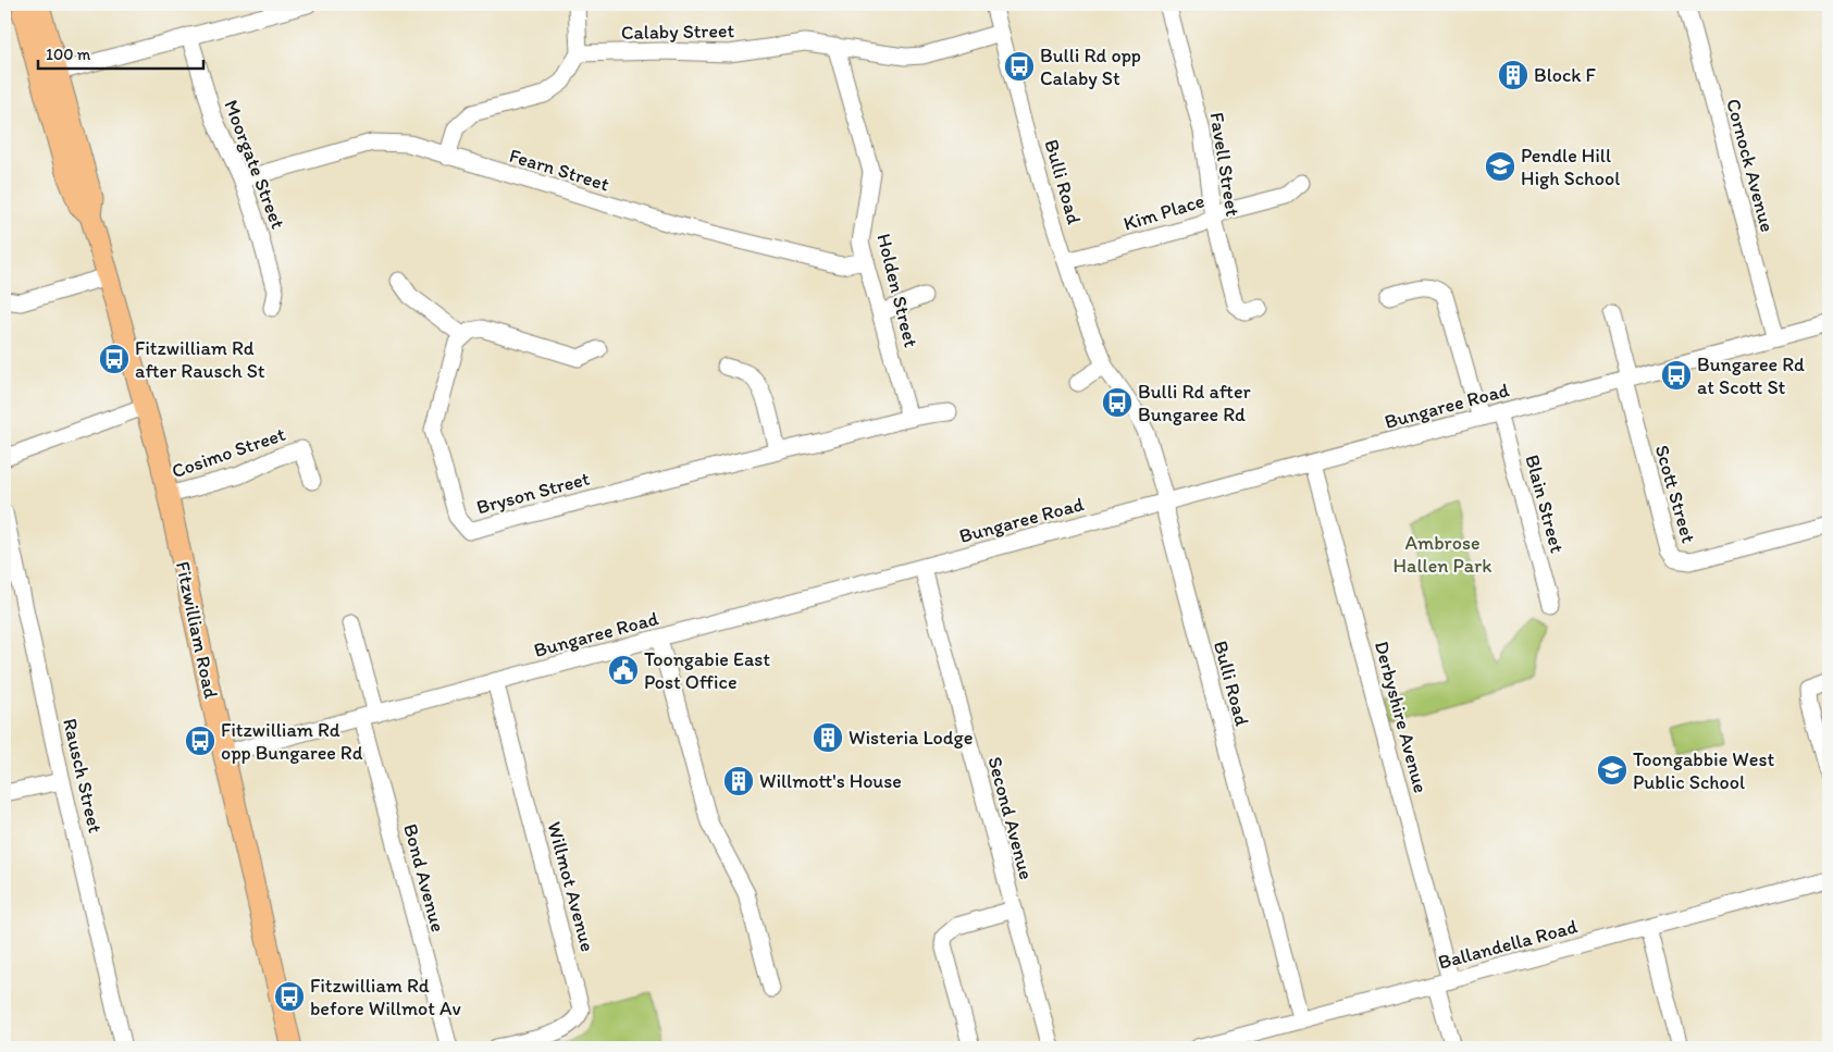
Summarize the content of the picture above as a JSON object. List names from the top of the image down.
{
  "streets": {
    "main road": ["Fitzwilliam Road"],
    "street": [
      "Calaby Street",
      "Moorgate Street",
      "Favell Street",
      "Cornock Avenue",
      "Fearn Street",
      "Bulli Road",
      "Kim Place",
      "Holden Street",
      "Bungaree Road",
      "Cosimo Street",
      "Bryson Street",
      "Scott Street",
      "Blain Street",
      "Derbyshire Avenue",
      "Rausch Street",
      "Second Avenue",
      "Bond Avenue",
      "Willmot Avenue",
      "Ballandella Road"
    ]
  },
  "crossings": [
    ["Calaby Street", "Bulli Road"],
    ["Calaby Street", "Holden Street"],
    ["Moorgate Street", "Fearn Street"],
    ["Favell Street", "Kim Place"],
    ["Cornock Avenue", "Bungaree Road"],
    ["Fearn Street", "Holden Street"],
    ["Bulli Road", "Kim Place"],
    ["Bulli Road", "Bungaree Road"],
    ["Bulli Road", "Ballandella Road"],
    ["Holden Street", "Bryson Street"],
    ["Bungaree Road", "Scott Street"],
    ["Bungaree Road", "Blain Street"],
    ["Bungaree Road", "Fitzwilliam Road"],
    ["Bungaree Road", "Derbyshire Avenue"],
    ["Bungaree Road", "Second Avenue"],
    ["Bungaree Road", "Bond Avenue"],
    ["Bungaree Road", "Willmot Avenue"],
    ["Cosimo Street", "Fitzwilliam Road"],
    ["Derbyshire Avenue", "Ballandella Road"]
  ],
  "parks": ["Ambrose Hallen Park"],
  "places": {
    "bus stop": [
      "Bulli Rd opp Calaby St",
      "Fitzwilliam Rd after Rausch St",
      "Bungaree Rd at Scott St",
      "Bulli Rd after Bungaree Rd",
      "Fitzwilliam Rd opp Bungaree Rd",
      "Fitzwilliam Rd before Willmot Av"
    ],
    "building": ["Block F", "Wisteria Lodge", "Willmott's House"],
    "school or university": ["Pendle Hill High School", "Toongabbie West Public School"],
    "public building": ["Toongabie East Post Office"]
  },
  "scale_bar": "100 m"
}
